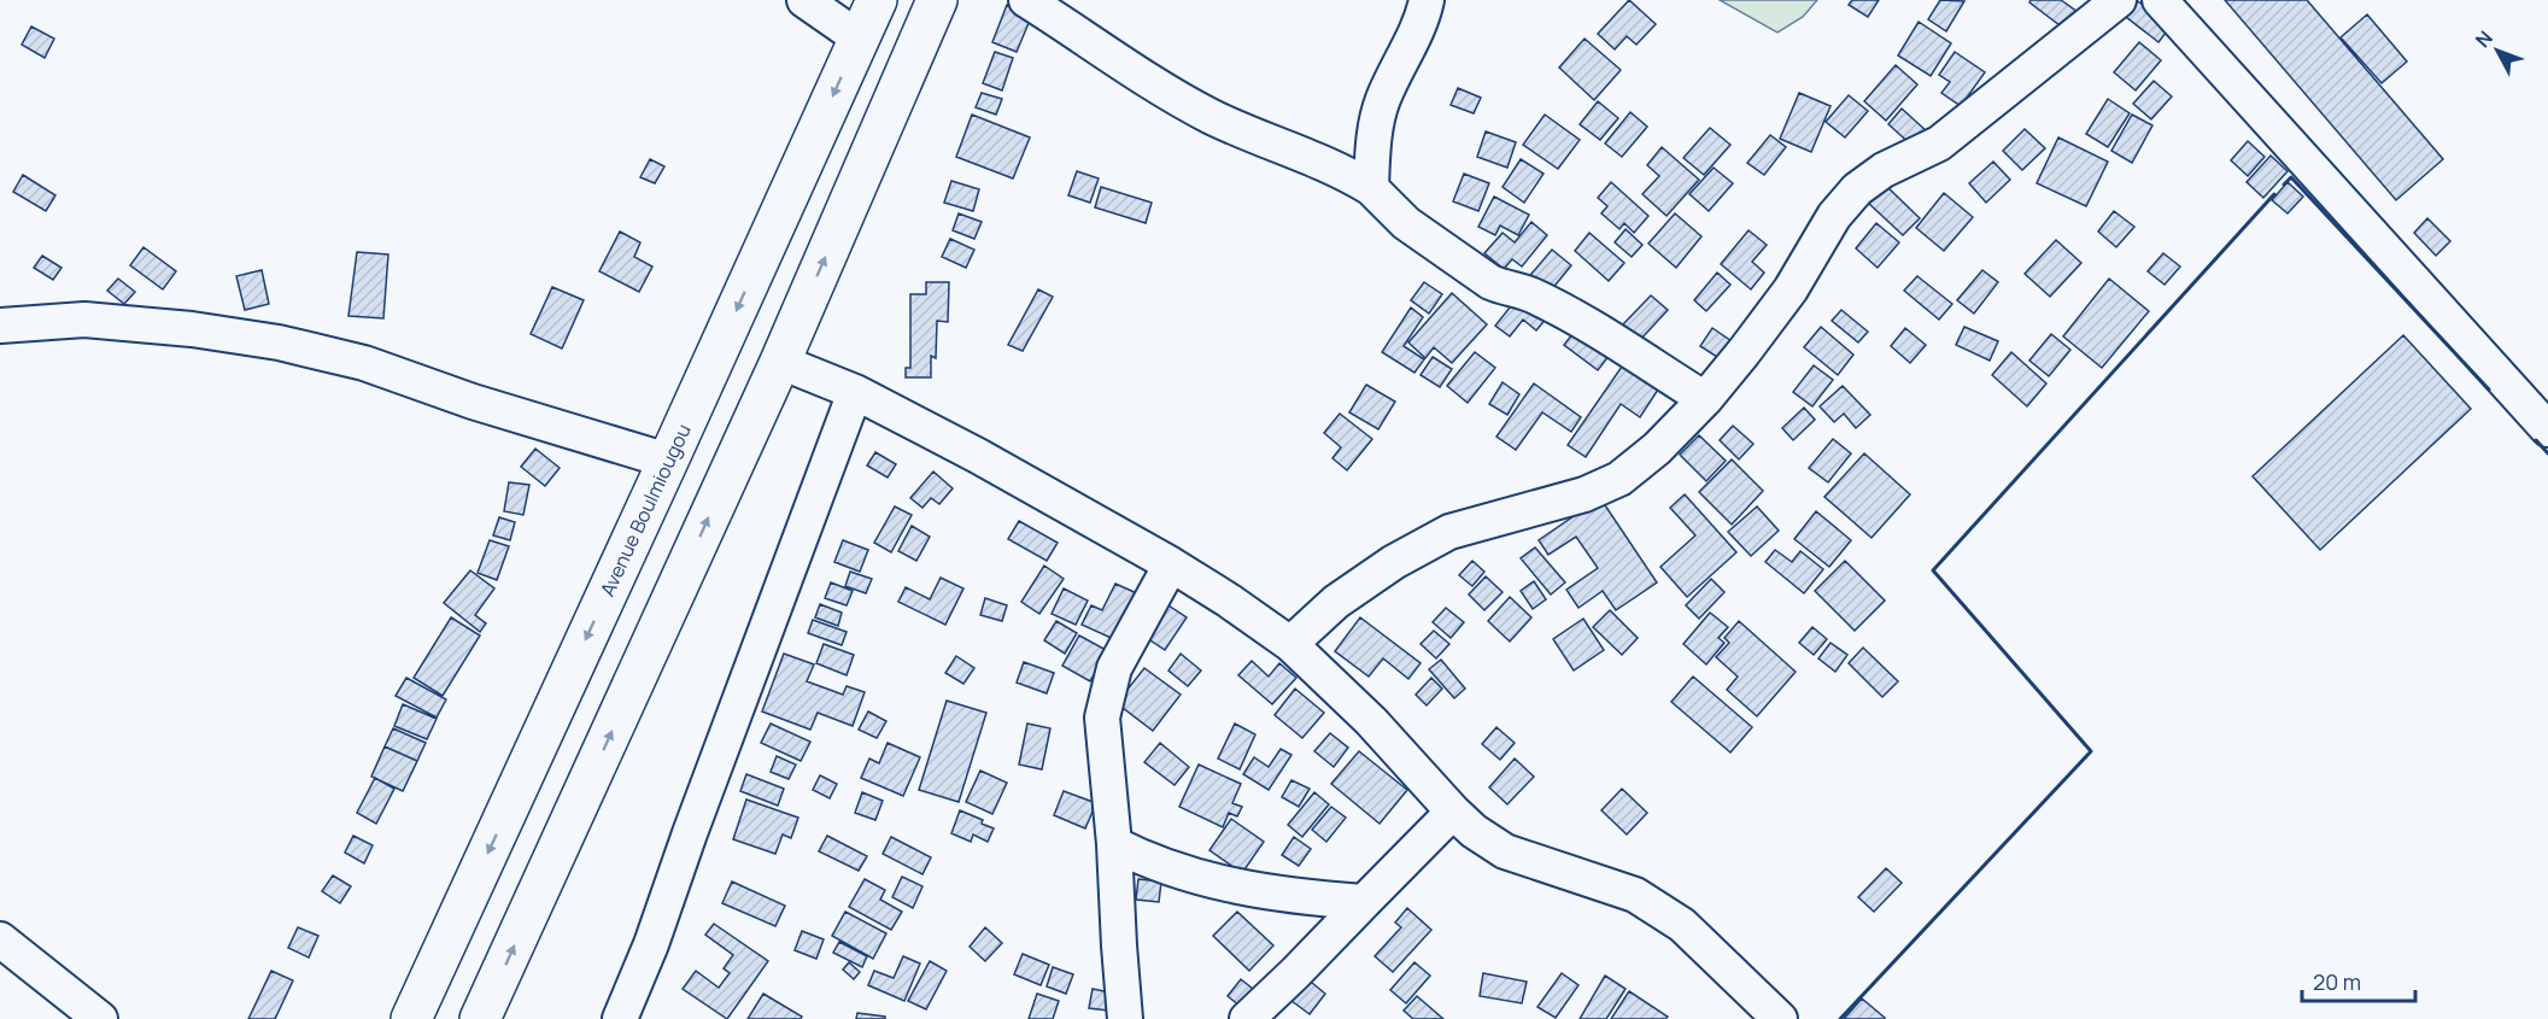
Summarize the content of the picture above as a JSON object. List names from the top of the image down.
{
  "streets": {
    "highway": ["Avenue Boulmiougou"]
  },
  "scale_bar": "20 m",
  "north": "top left"
}
